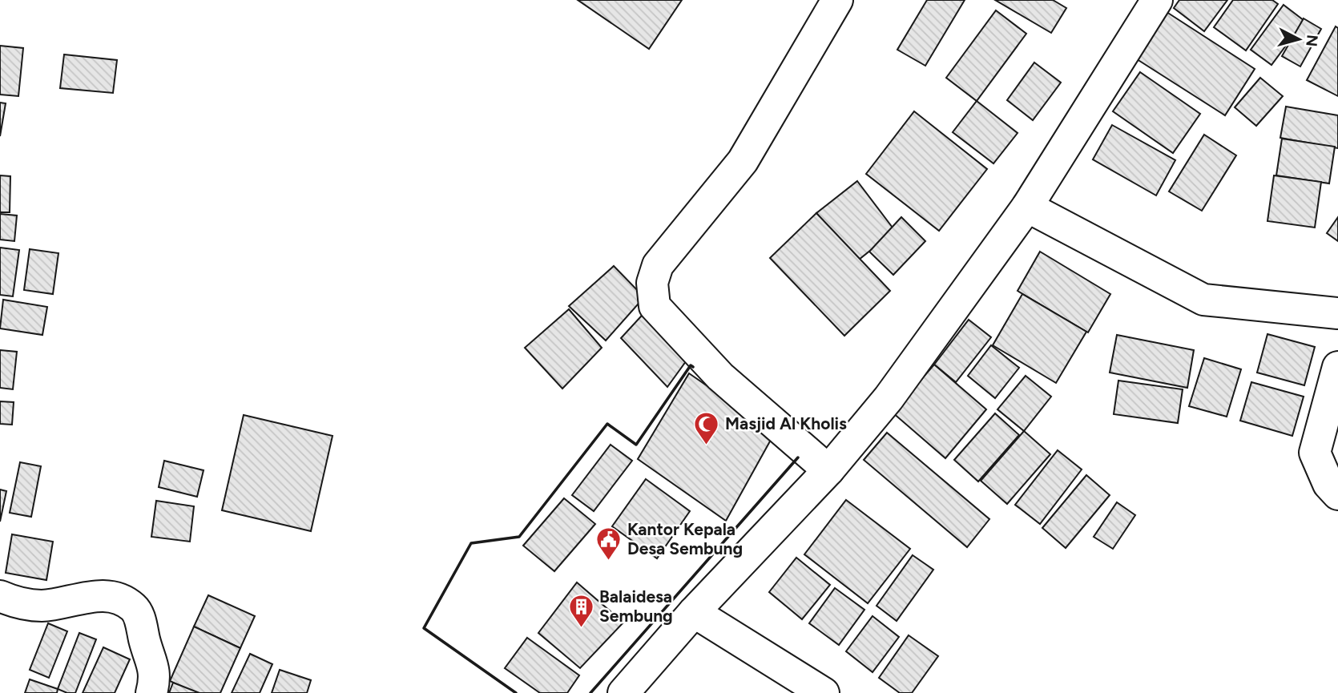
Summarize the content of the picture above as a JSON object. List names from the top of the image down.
{
  "places": {
    "mosque": ["Masjid Al Kholis"],
    "public building": ["Kantor Kepala Desa Sembung"],
    "building": ["Balaidesa Sembung"]
  },
  "north": "right"
}
